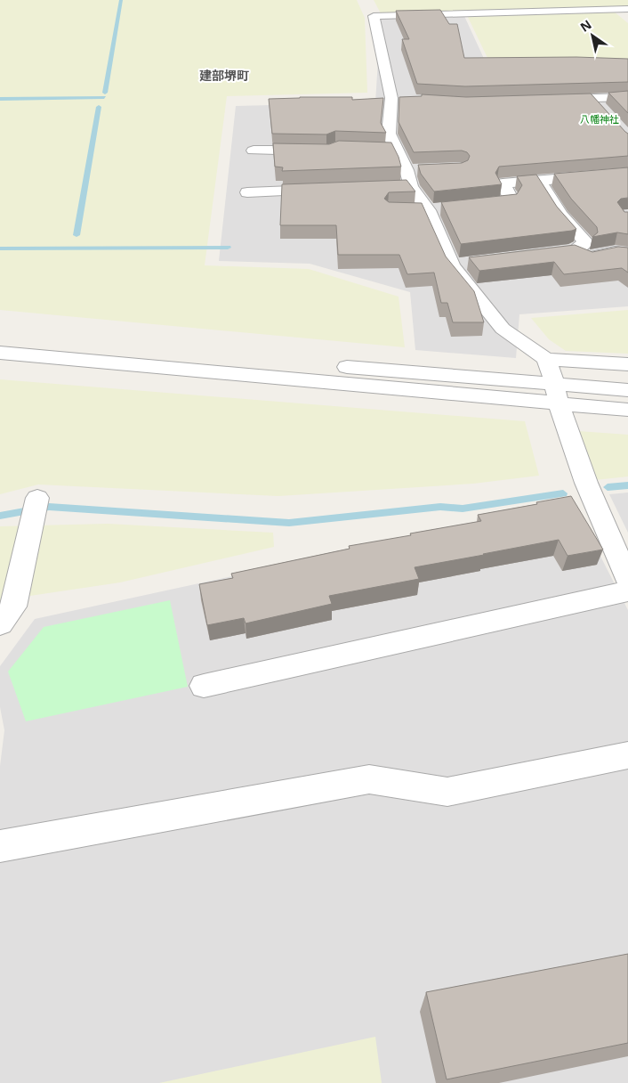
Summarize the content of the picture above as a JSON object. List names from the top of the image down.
{
  "districts": ["建部堺町"],
  "parks": ["八幡神社"],
  "north": "top left"
}
